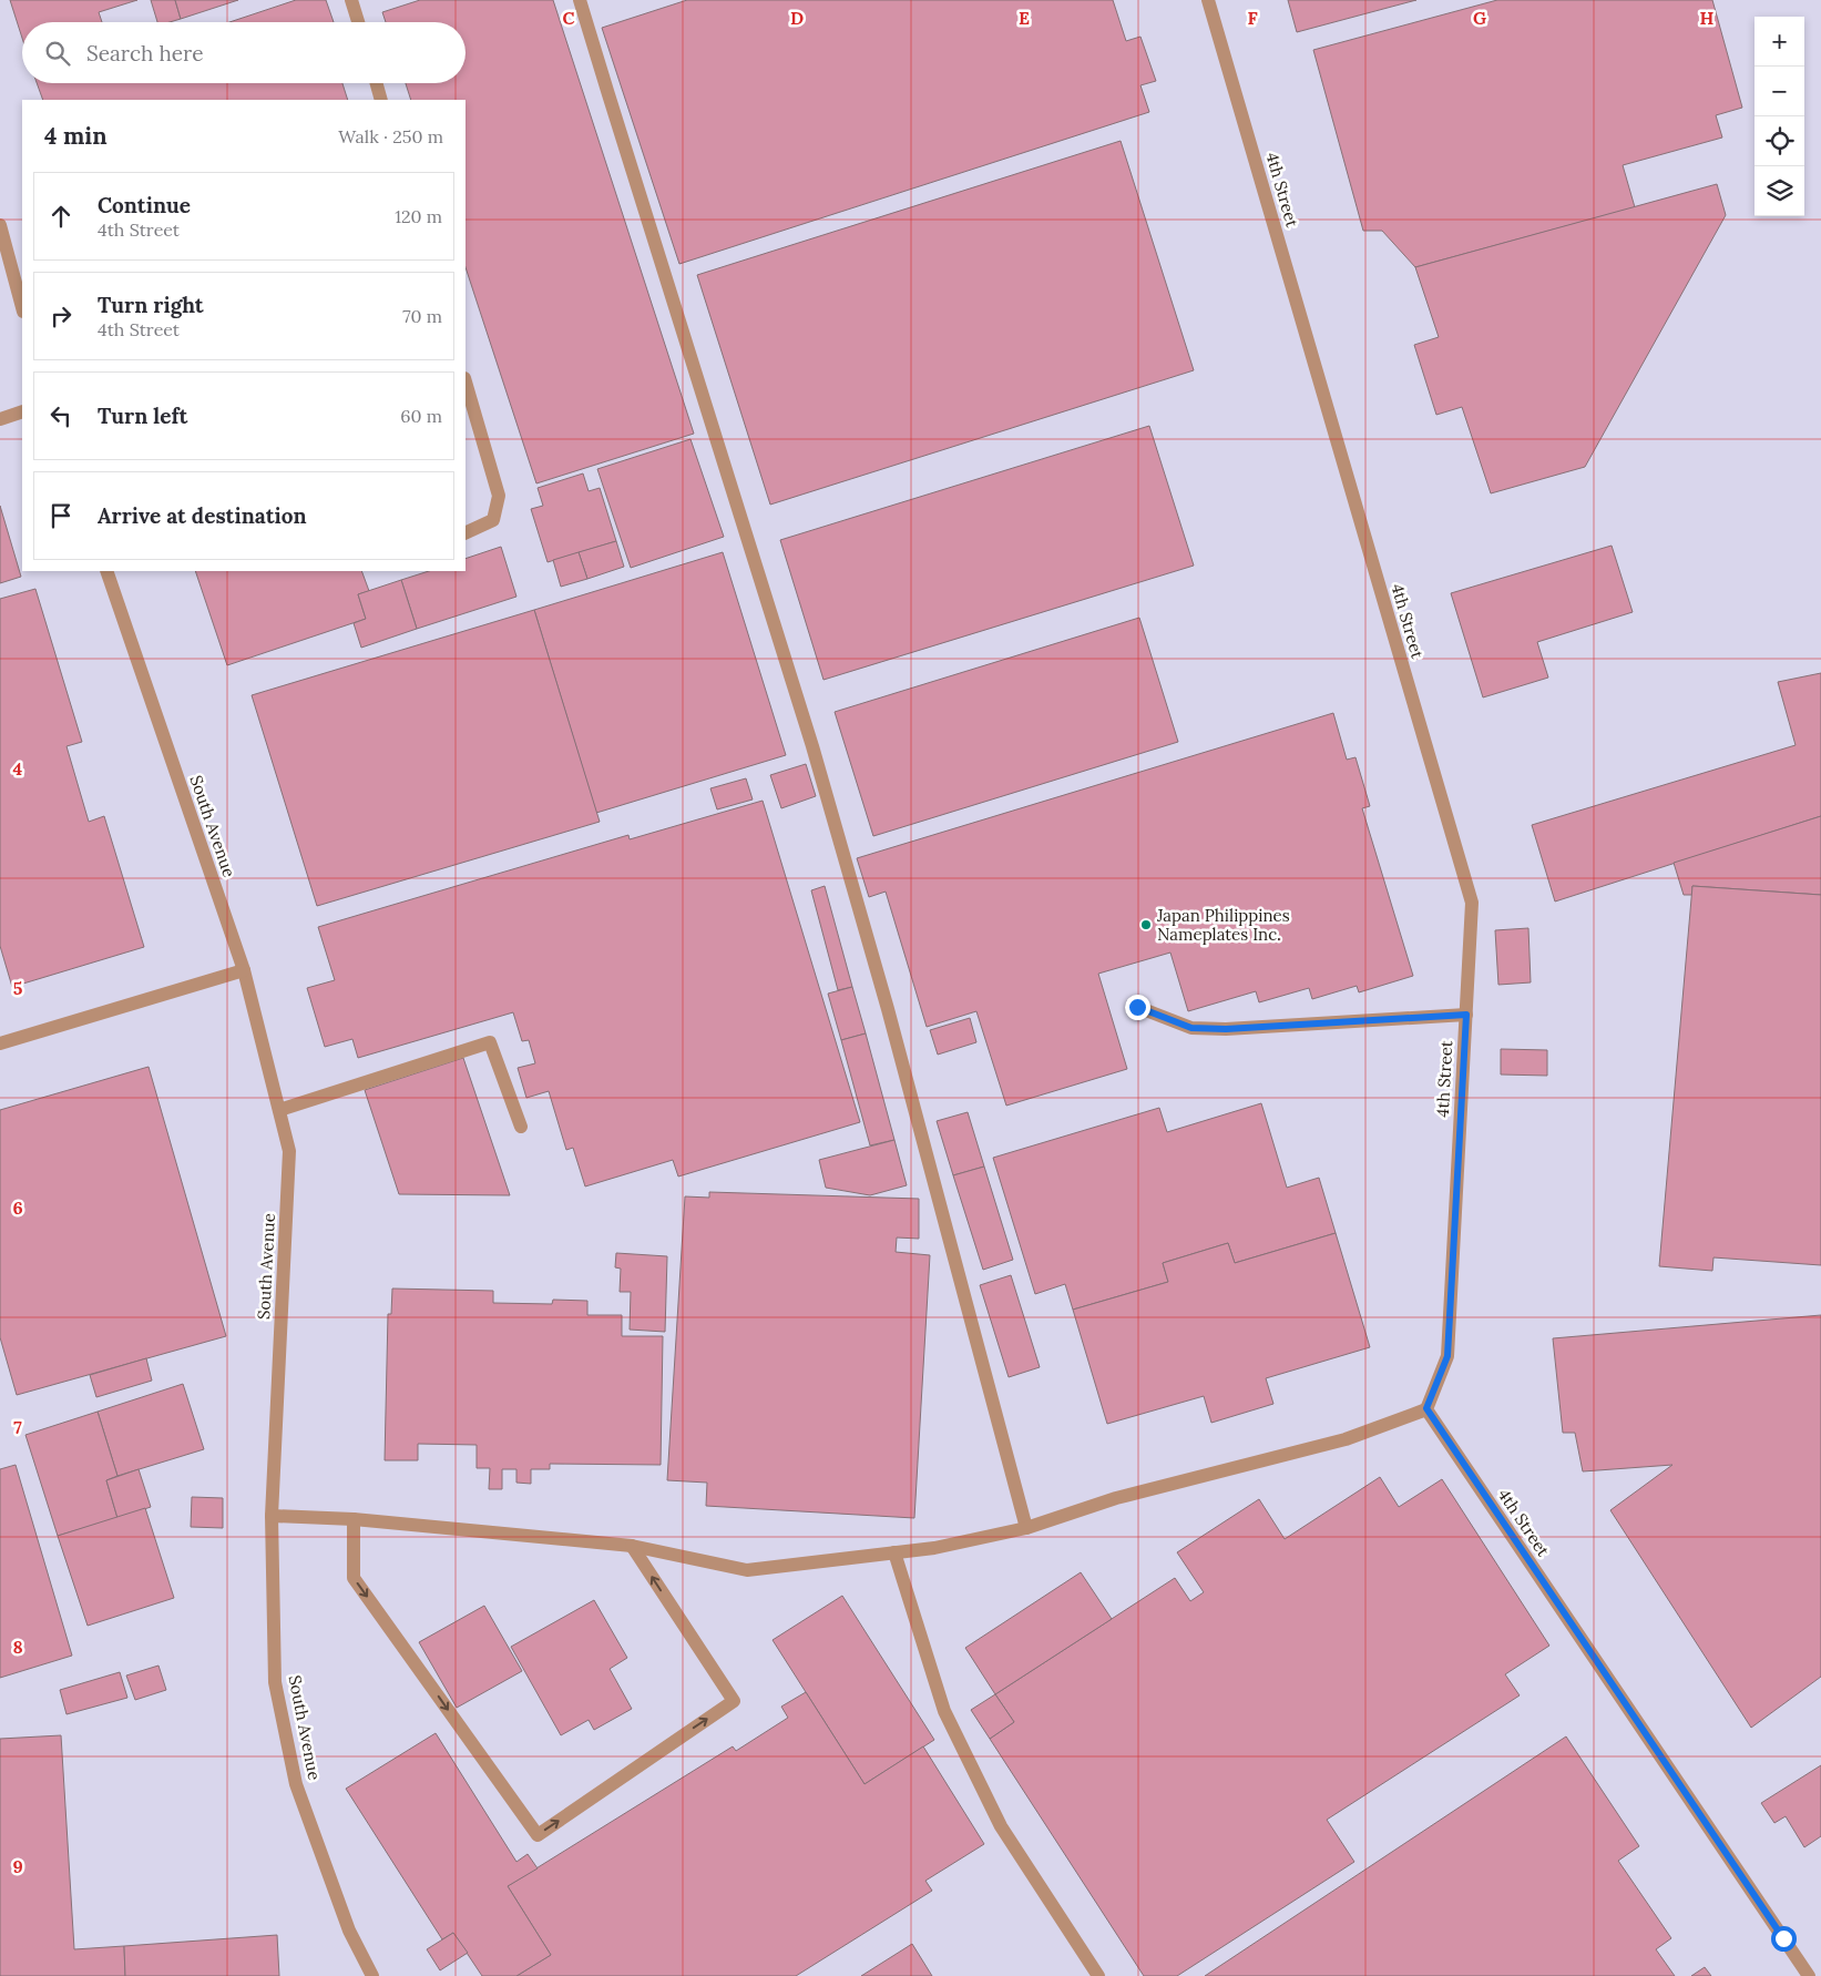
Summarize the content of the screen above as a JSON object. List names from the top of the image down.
{
  "streets": {
    "street": ["4th Street", "South Avenue"]
  },
  "places": ["Japan Philippines Nameplates Inc."],
  "page": {
    "map_buttons": ["+", "−"],
    "search": "Search here",
    "heading": ["4 min", "Walk · 250 m"],
    "list": [
      ["Continue", "4th Street", "120 m"],
      ["Turn right", "4th Street", "70 m"],
      ["Turn left", "60 m"],
      "Arrive at destination"
    ]
  },
  "grid": {
    "columns": [
      "C",
      "D",
      "E",
      "F",
      "G",
      "H"
    ],
    "rows": [
      "4",
      "5",
      "6",
      "7",
      "8",
      "9"
    ]
  }
}
